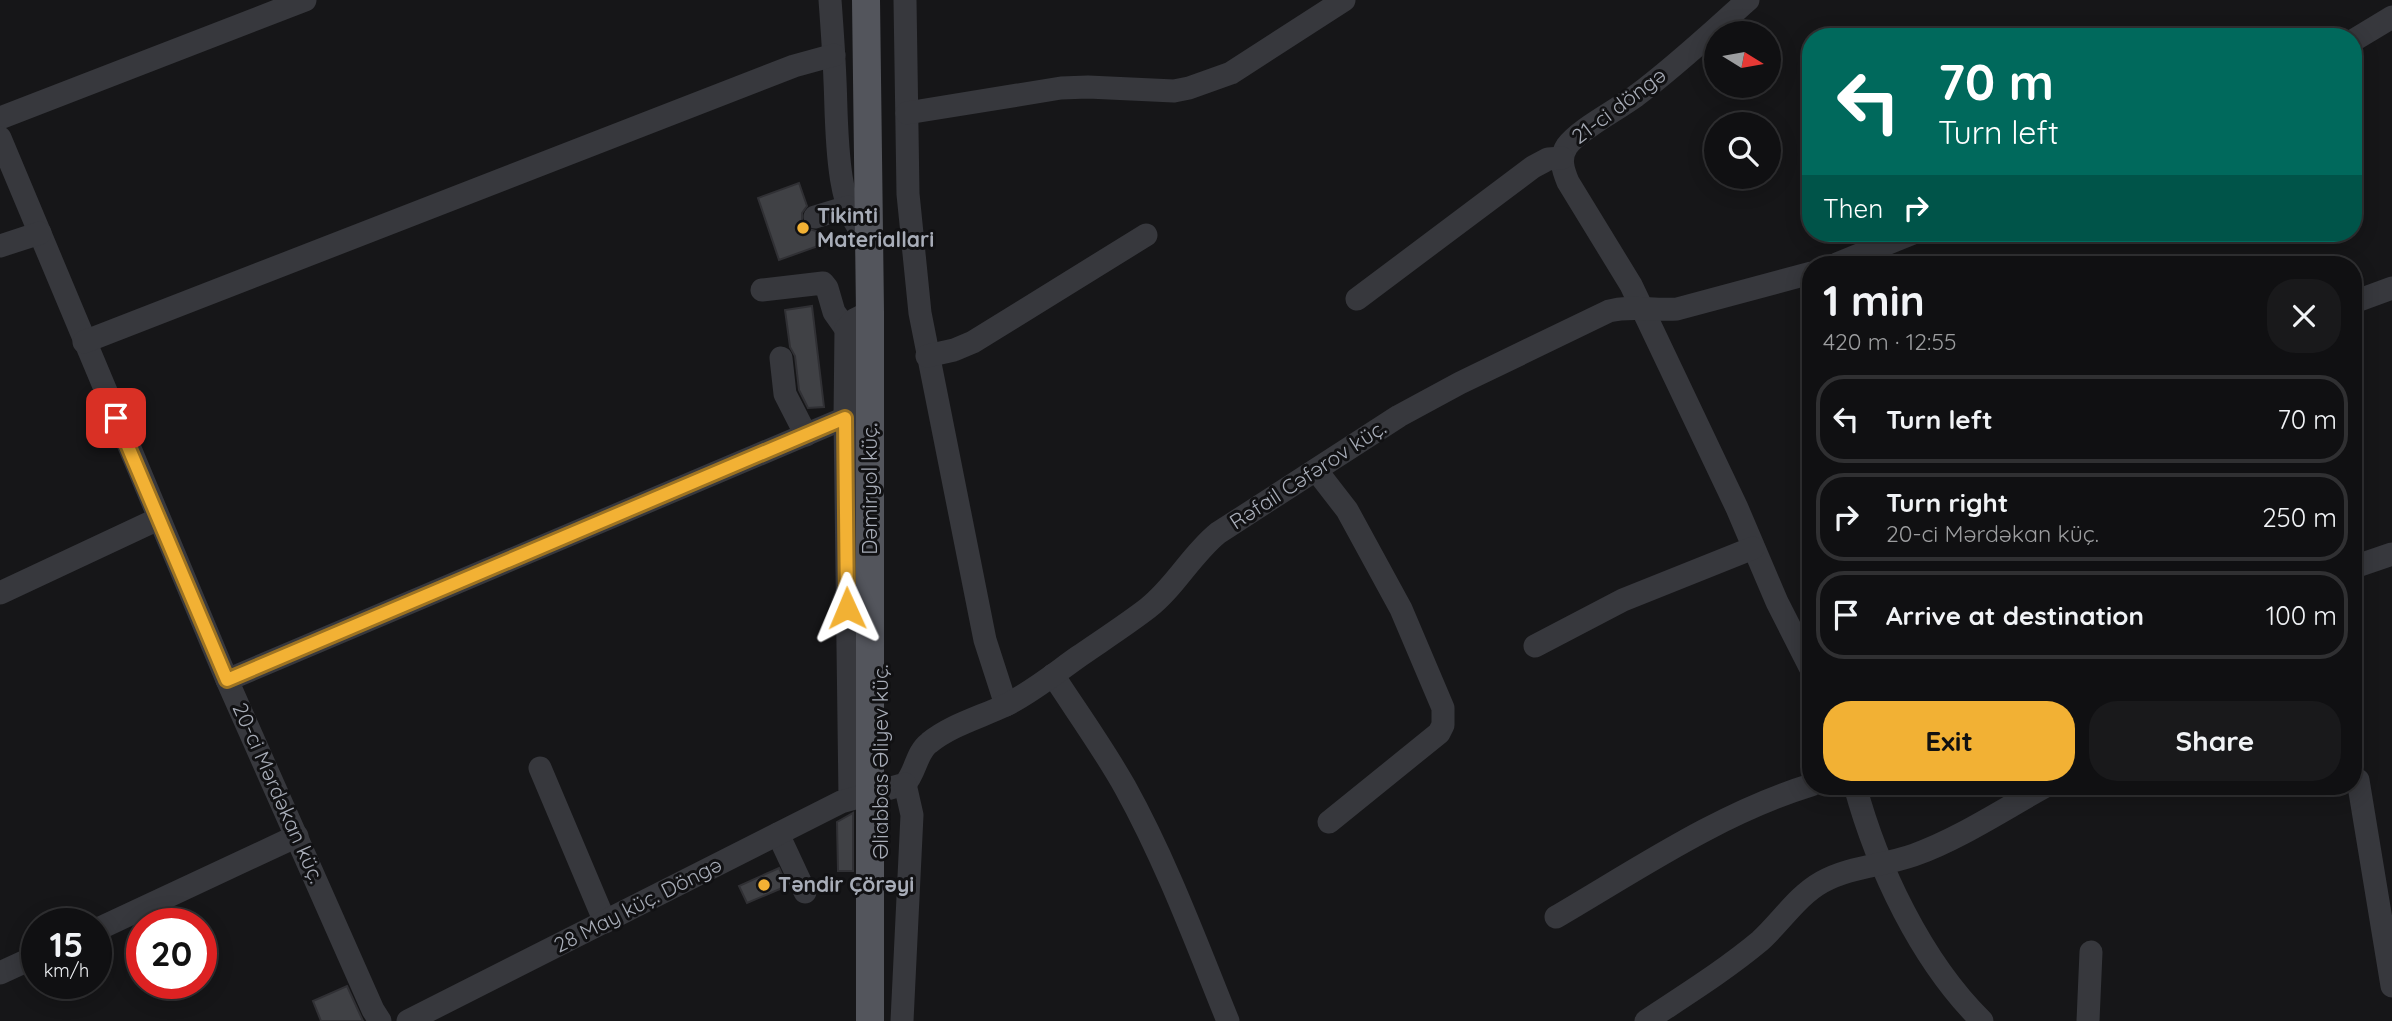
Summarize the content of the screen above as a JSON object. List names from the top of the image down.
{
  "streets": {
    "main road": ["Dəmiryol küç.", "Əliabbas Əliyev küç."],
    "street": [
      "21-ci döngə",
      "Rəfail Cəfərov küç.",
      "20-ci Mərdəkan küç.",
      "28 May küç. Döngə"
    ]
  },
  "crossings": [
    ["21-ci döngə", "Rəfail Cəfərov küç."],
    ["Rəfail Cəfərov küç.", "Dəmiryol küç."],
    ["Rəfail Cəfərov küç.", "Əliabbas Əliyev küç."],
    ["Rəfail Cəfərov küç.", "28 May küç. Döngə"],
    ["Dəmiryol küç.", "Əliabbas Əliyev küç."],
    ["Dəmiryol küç.", "28 May küç. Döngə"],
    ["Əliabbas Əliyev küç.", "28 May küç. Döngə"]
  ],
  "places": ["Tikinti Materiallari", "Təndir Çörəyi"],
  "north": "right",
  "page": {
    "turn": ["70 m", "Turn left"],
    "then": "Then",
    "heading": ["1 min", "420 m · 12:55"],
    "list": [
      {
        "name": "Turn left",
        "value": "70 m"
      },
      {
        "name": "Turn right",
        "note": "20-ci Mərdəkan küç.",
        "value": "250 m"
      },
      {
        "name": "Arrive at destination",
        "value": "100 m"
      }
    ],
    "buttons": ["Exit", "Share"],
    "speed": "15 km/h",
    "limit": "20"
  }
}
